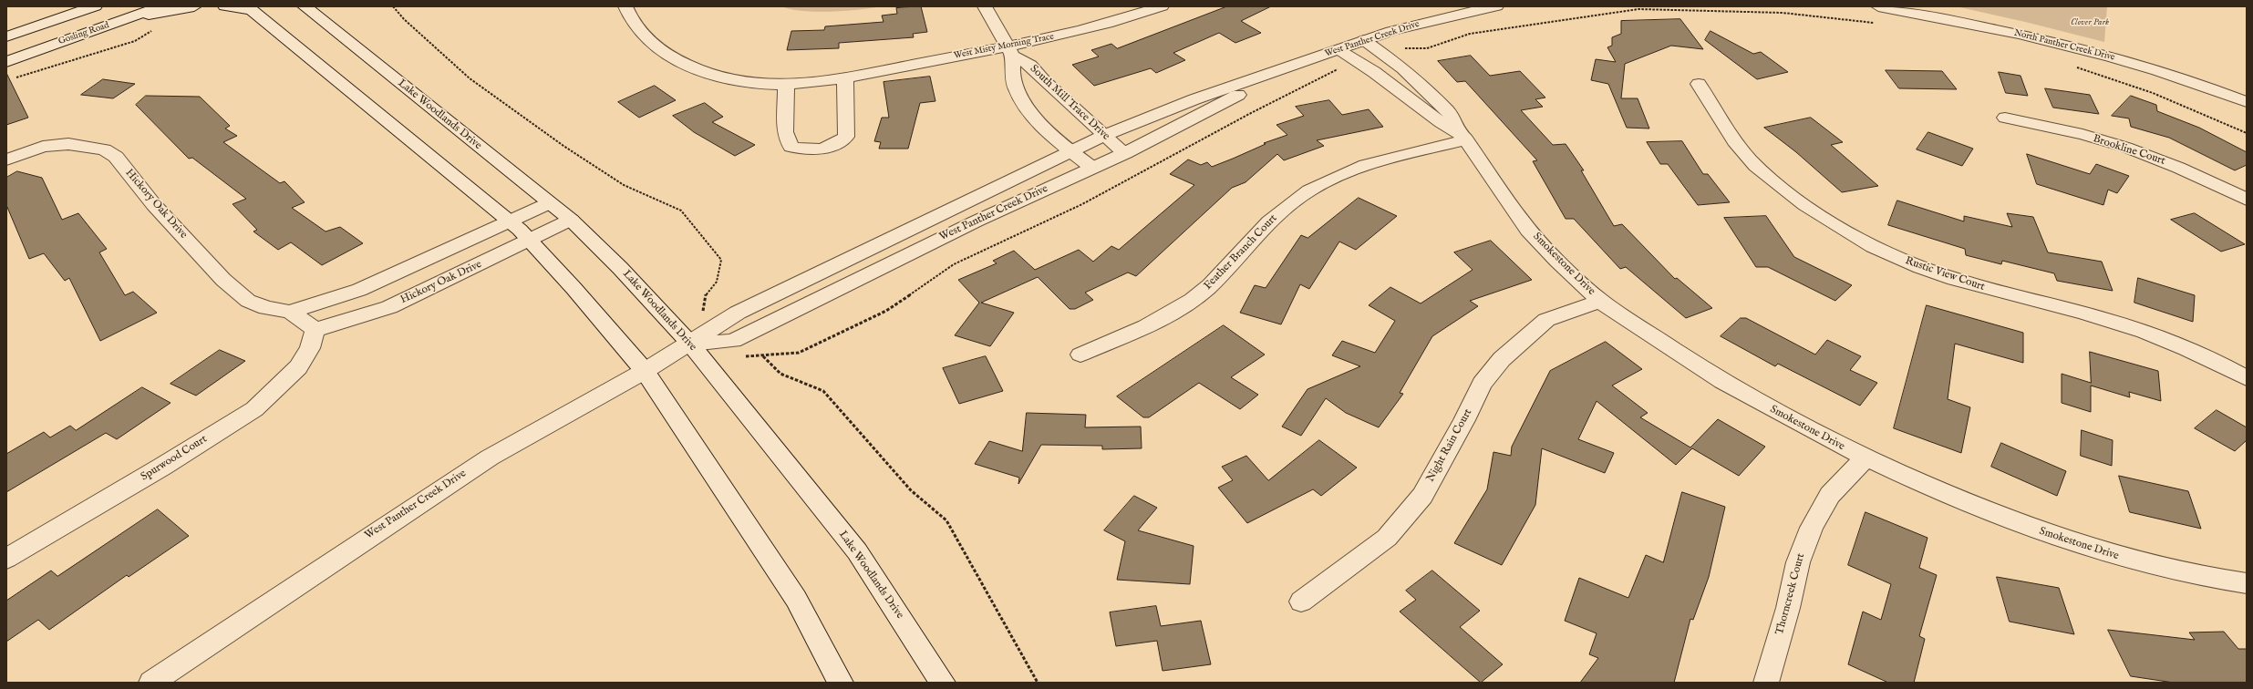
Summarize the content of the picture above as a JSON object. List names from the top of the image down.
{
  "streets": {
    "street": [
      "Gosling Road",
      "West Panther Creek Drive",
      "North Panther Creek Drive",
      "West Misty Morning Trace",
      "South Mill Trace Drive",
      "Lake Woodlands Drive",
      "Brookline Court",
      "Hickory Oak Drive",
      "Feather Branch Court",
      "Smokestone Drive",
      "Rustic View Court",
      "Night Rain Court",
      "Spurwood Court",
      "Thorncreek Court"
    ]
  },
  "crossings": [
    ["West Panther Creek Drive", "South Mill Trace Drive"],
    ["West Panther Creek Drive", "Lake Woodlands Drive"],
    ["West Panther Creek Drive", "Smokestone Drive"],
    ["West Misty Morning Trace", "South Mill Trace Drive"],
    ["Lake Woodlands Drive", "Hickory Oak Drive"],
    ["Hickory Oak Drive", "Spurwood Court"],
    ["Feather Branch Court", "Smokestone Drive"],
    ["Smokestone Drive", "Night Rain Court"],
    ["Smokestone Drive", "Thorncreek Court"]
  ],
  "parks": ["Clover Park"]
}
